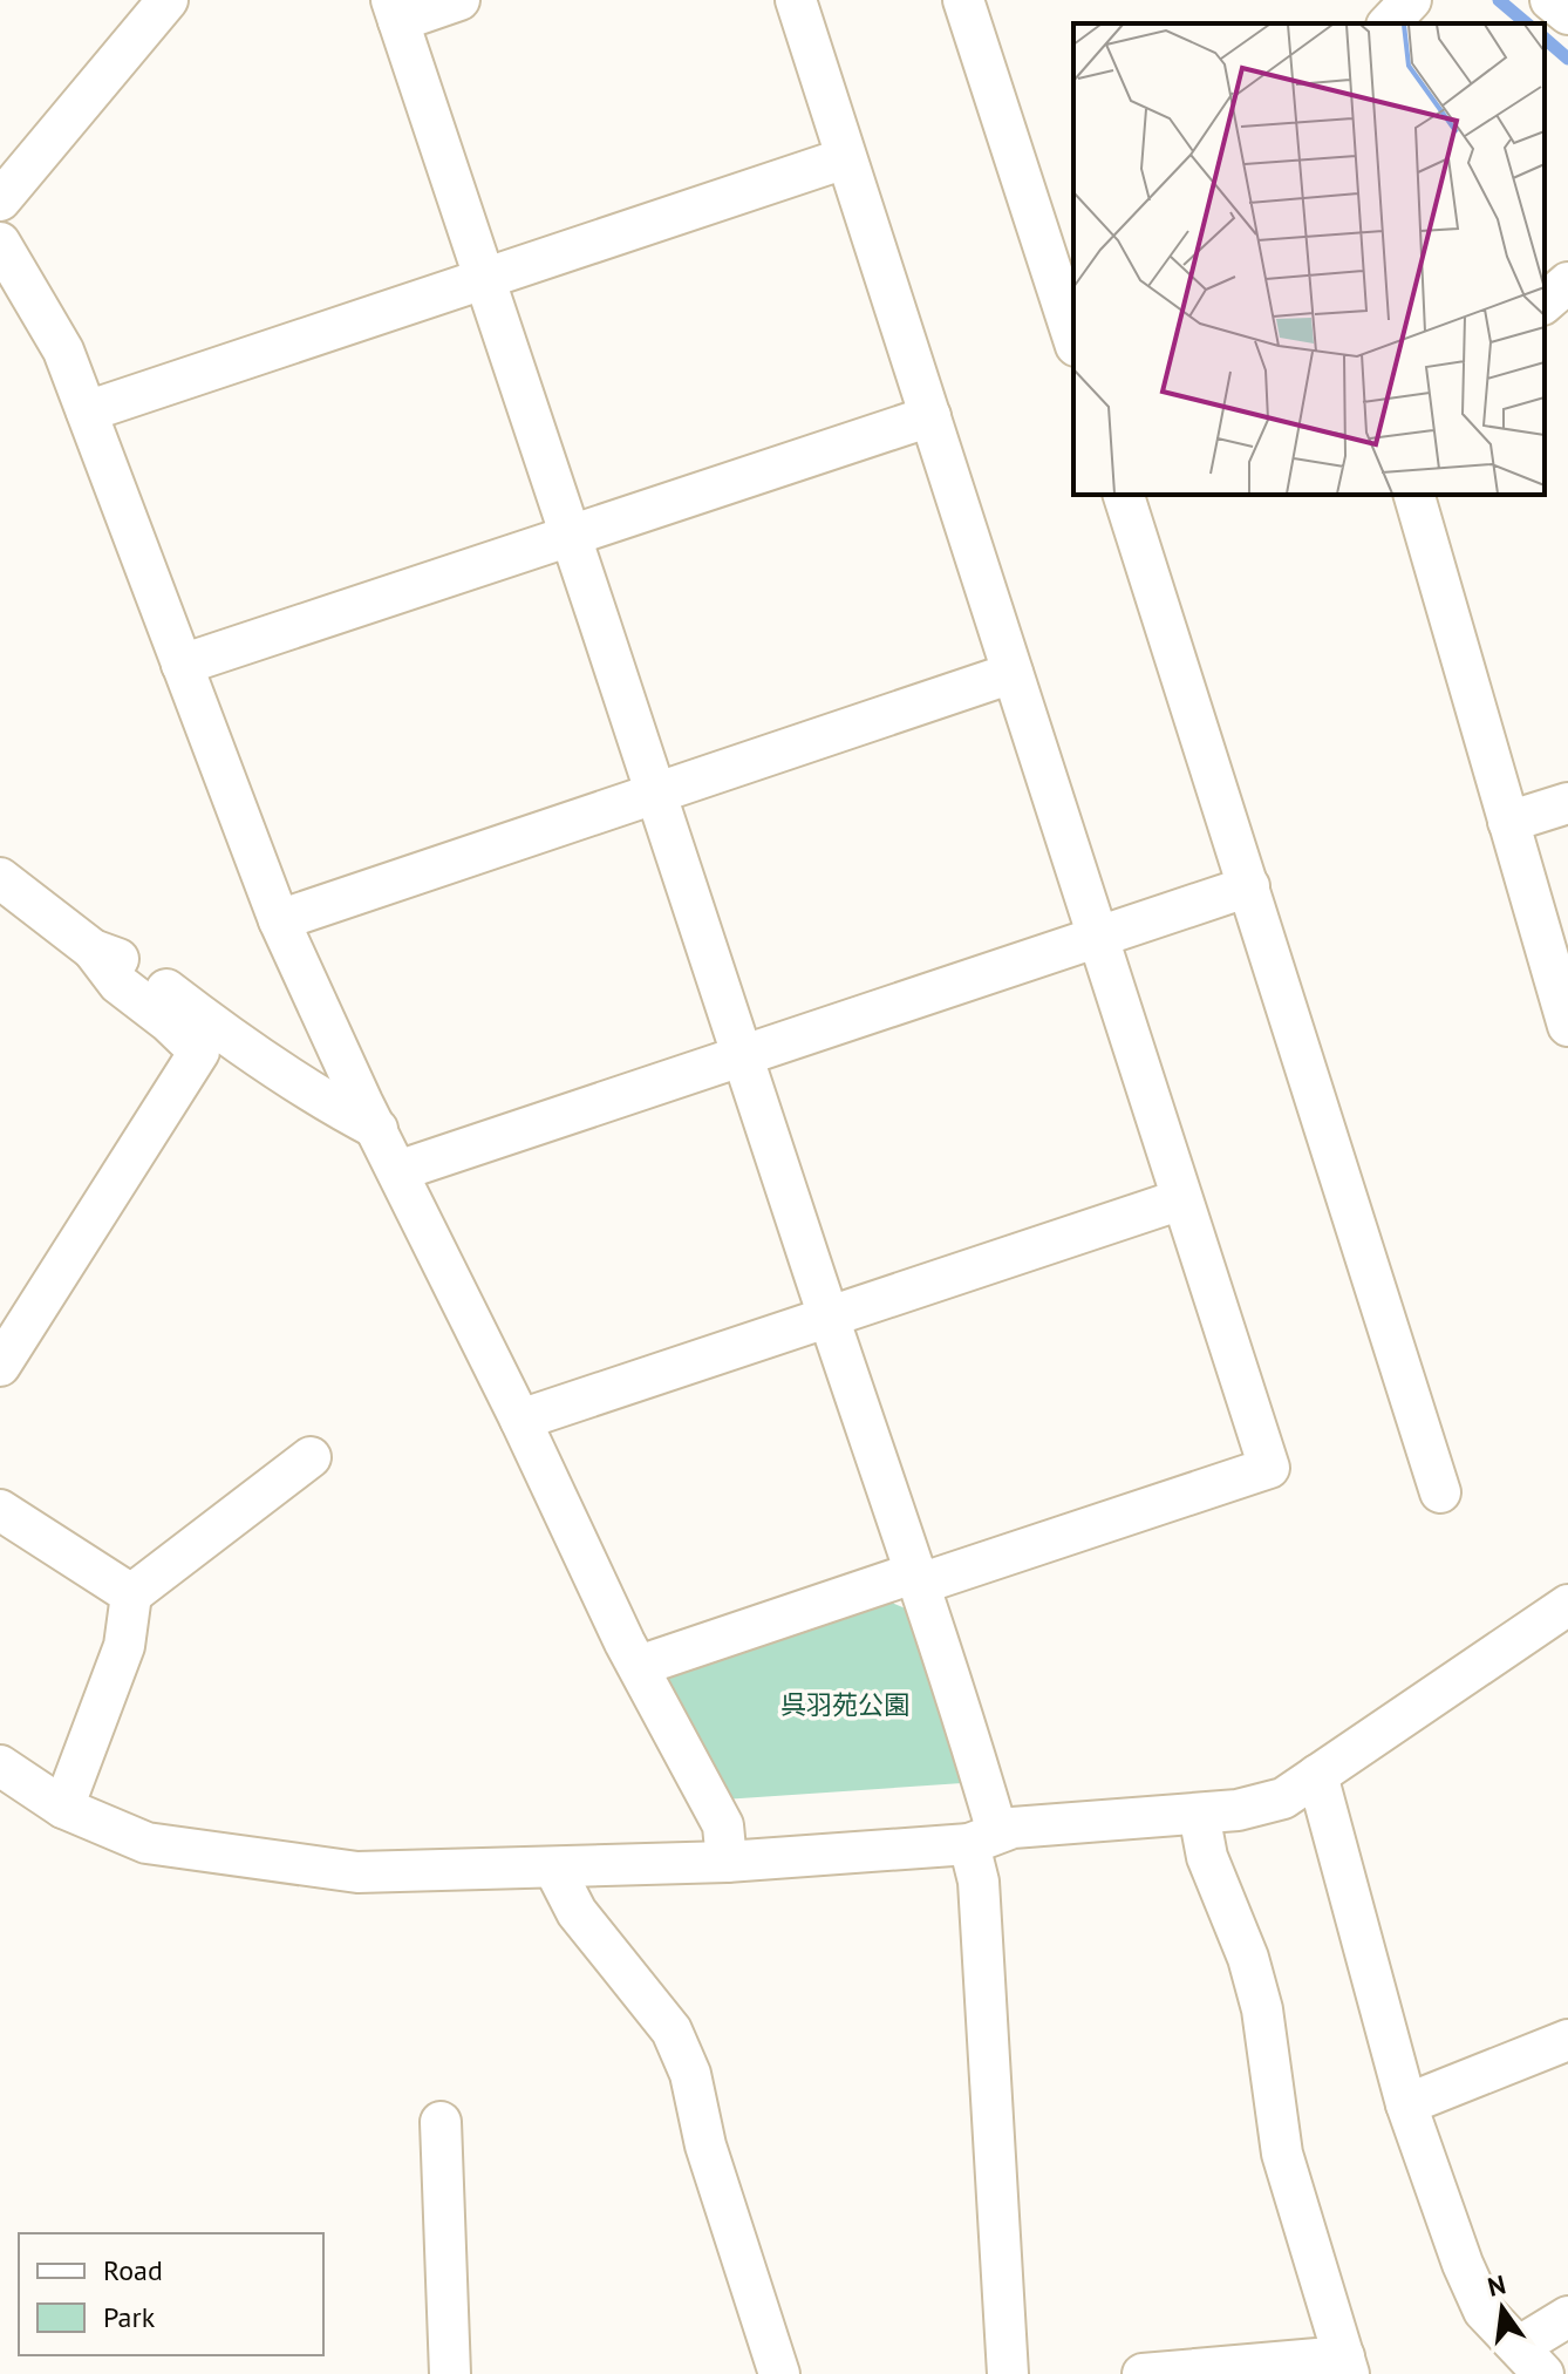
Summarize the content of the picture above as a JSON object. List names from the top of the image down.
{
  "parks": ["呉羽苑公園"],
  "legend": ["Road", "Park"],
  "north": "top"
}
